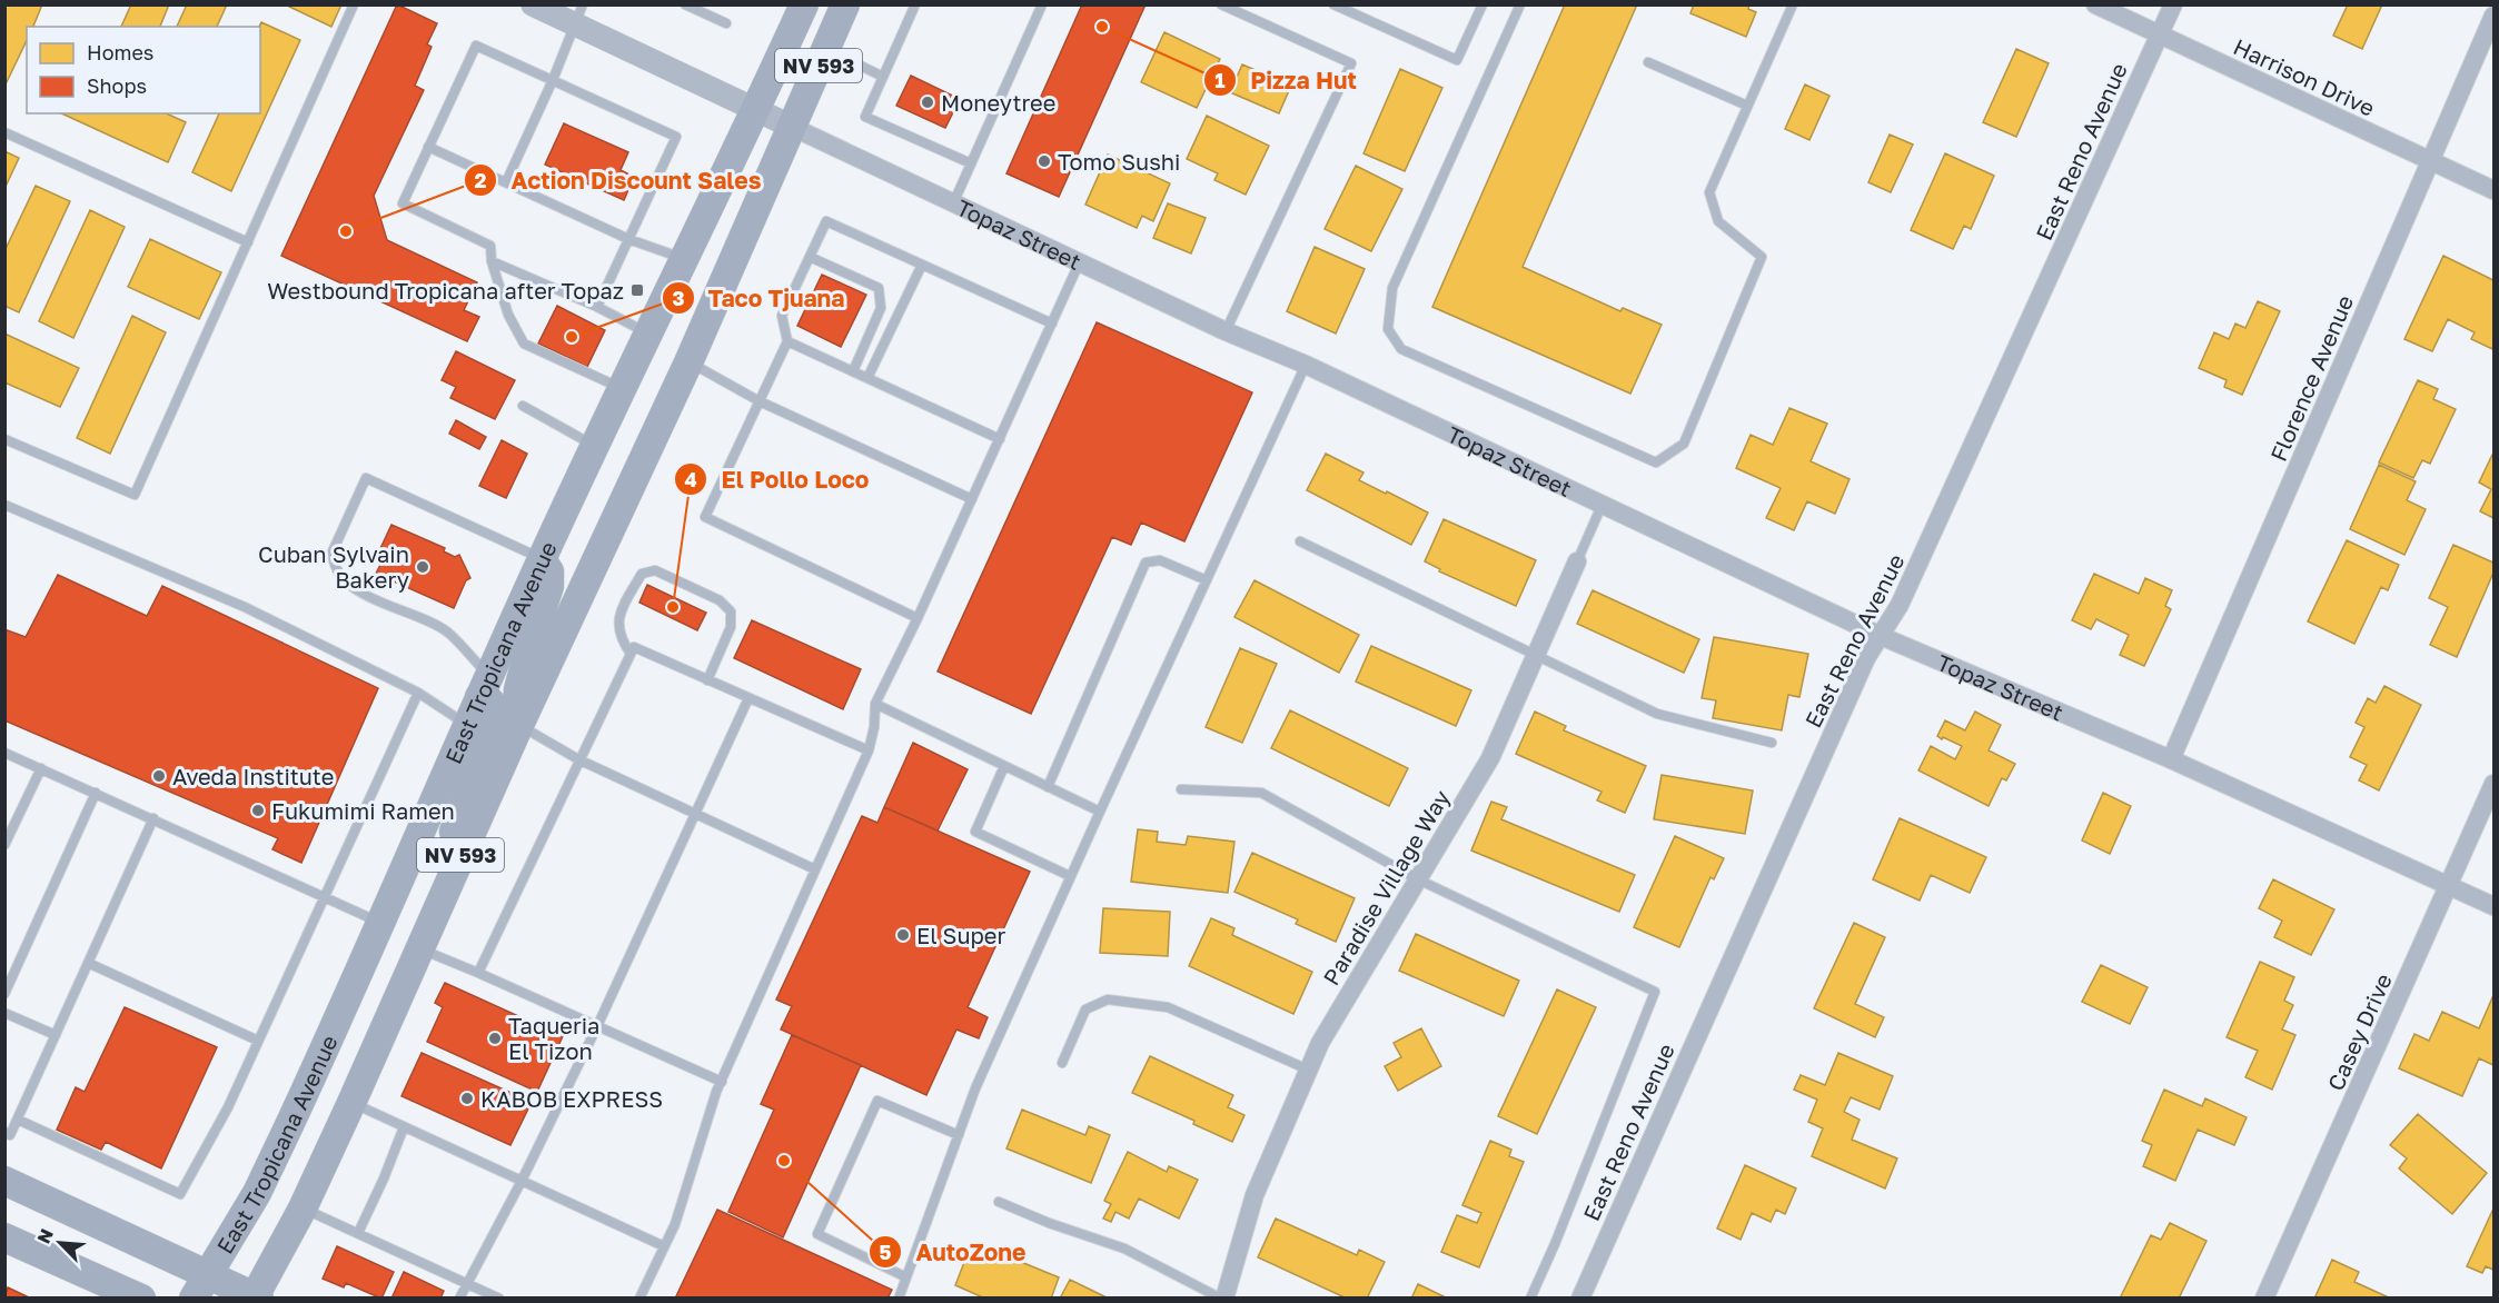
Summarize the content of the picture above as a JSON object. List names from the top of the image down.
{
  "streets": {
    "main road": ["NV 593", "East Tropicana Avenue"],
    "street": [
      "Harrison Drive",
      "East Reno Avenue",
      "Topaz Street",
      "Florence Avenue",
      "Paradise Village Way",
      "Casey Drive"
    ]
  },
  "crossings": [
    ["NV 593", "Topaz Street"],
    ["Harrison Drive", "East Reno Avenue"],
    ["Harrison Drive", "Florence Avenue"],
    ["East Reno Avenue", "Topaz Street"],
    ["Topaz Street", "Florence Avenue"],
    ["Topaz Street", "East Tropicana Avenue"],
    ["Topaz Street", "Paradise Village Way"],
    ["Topaz Street", "Casey Drive"]
  ],
  "places": {
    "other": [
      "Pizza Hut",
      "Moneytree",
      "Tomo Sushi",
      "Action Discount Sales",
      "Taco Tjuana",
      "Cuban Sylvain Bakery",
      "El Pollo Loco",
      "Aveda Institute",
      "Fukumimi Ramen",
      "El Super",
      "Taqueria El Tizon",
      "KABOB EXPRESS",
      "AutoZone"
    ],
    "transit": ["Westbound Tropicana after Topaz"]
  },
  "legend": ["Homes", "Shops"],
  "north": "top left"
}
